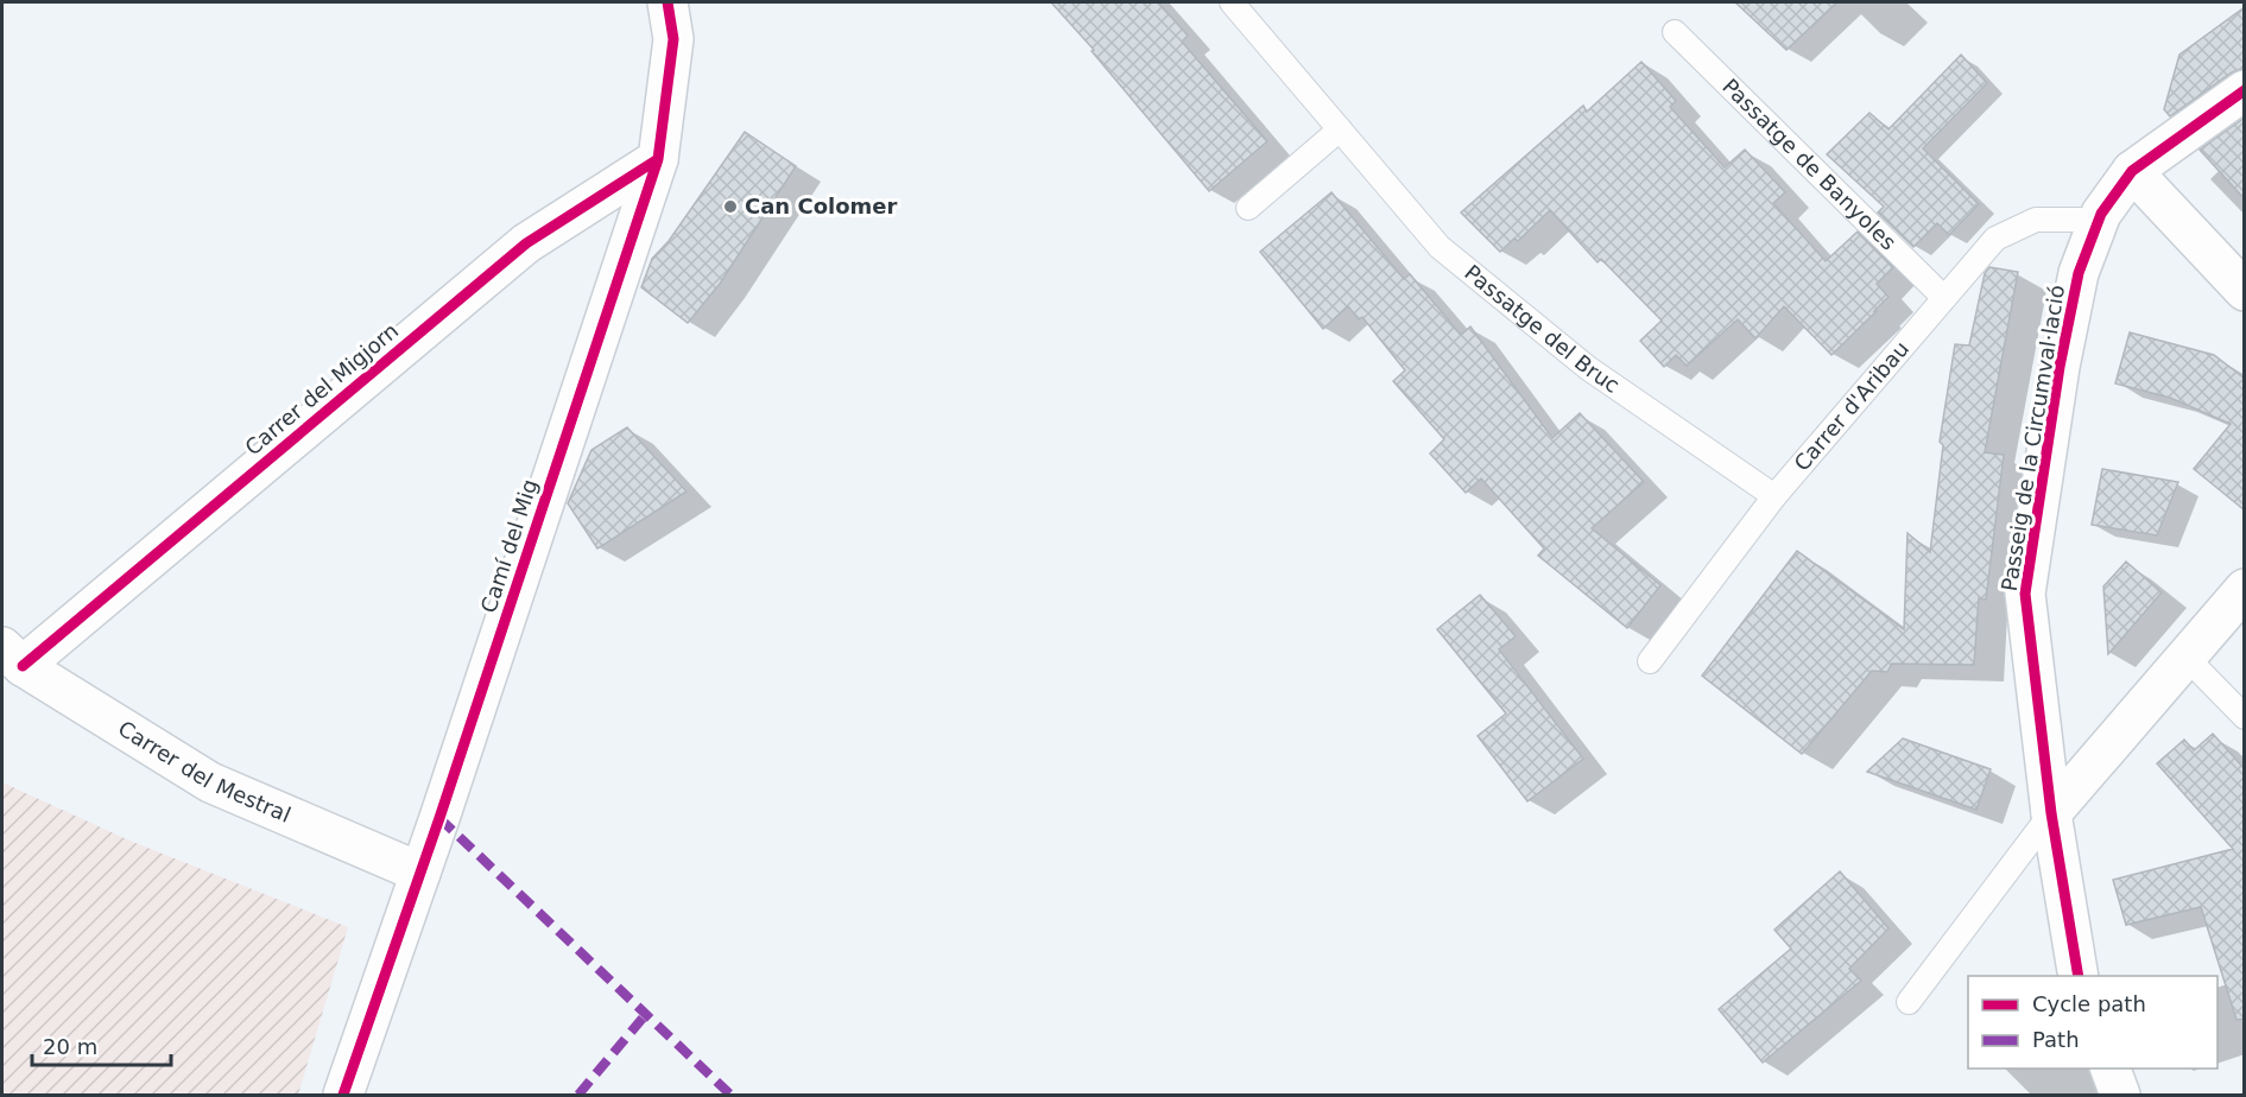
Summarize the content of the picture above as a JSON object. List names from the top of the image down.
{
  "streets": {
    "street": [
      "Carrer del Migjorn",
      "Passeig de la Circumval·lació",
      "Camí del Mig",
      "Carrer del Mestral"
    ],
    "lane": ["Passatge de Banyoles", "Passatge del Bruc", "Carrer d'Aribau"]
  },
  "crossings": [
    ["Passatge de Banyoles", "Carrer d'Aribau"],
    ["Passatge del Bruc", "Carrer d'Aribau"],
    ["Carrer del Migjorn", "Camí del Mig"],
    ["Carrer del Migjorn", "Carrer del Mestral"],
    ["Carrer d'Aribau", "Passeig de la Circumval·lació"],
    ["Camí del Mig", "Carrer del Mestral"]
  ],
  "places": ["Can Colomer"],
  "legend": ["Cycle path", "Path"],
  "scale_bar": "20 m"
}
